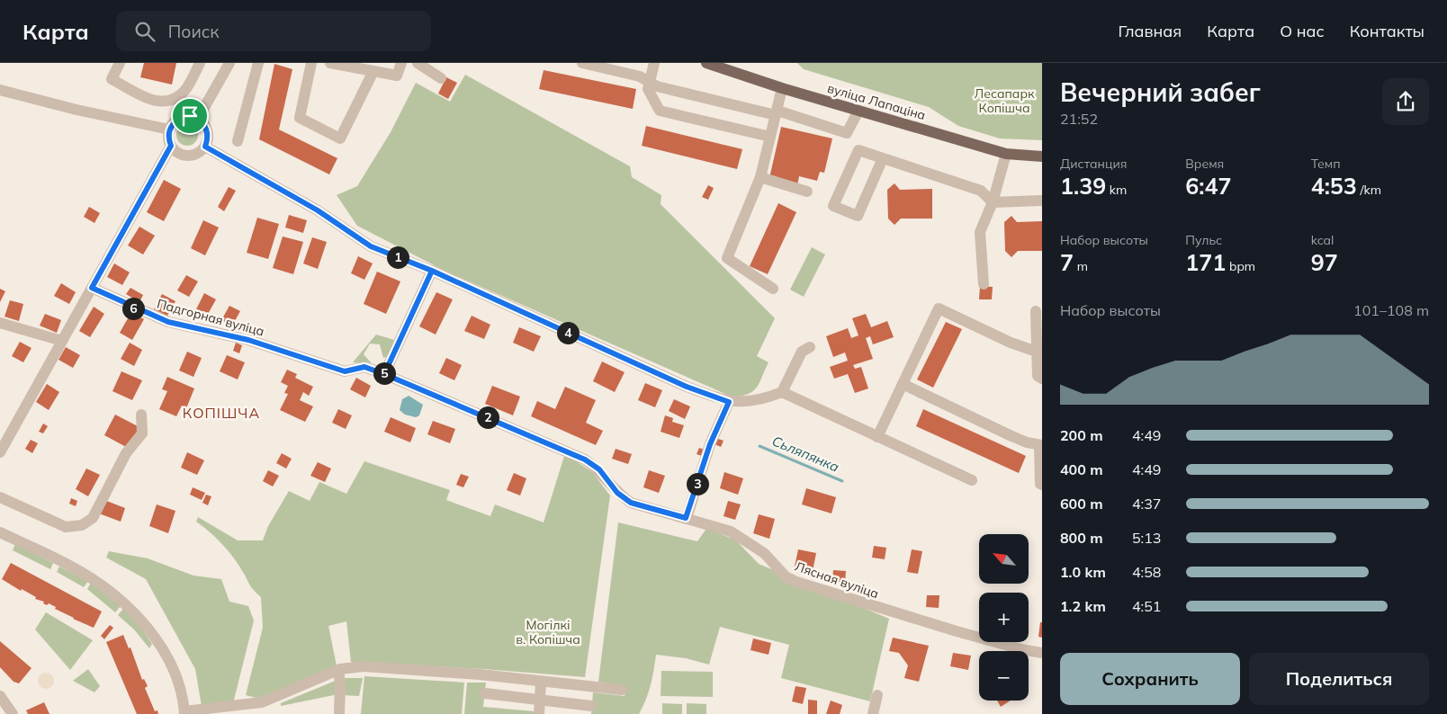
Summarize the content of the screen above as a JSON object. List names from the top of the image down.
{
  "streets": {
    "main road": ["вуліца Лапаціна"],
    "street": ["Падгорная вуліца", "Лясная вуліца"]
  },
  "crossings": [
    ["Падгорная вуліца", "Лясная вуліца"]
  ],
  "districts": ["КОПІШЧА"],
  "water": ["Сьляпянка"],
  "parks": ["Лесапарк Копішча", "Могілкі в. Копішча"],
  "north": "top left",
  "page": {
    "header": "Карта",
    "search": "Поиск",
    "nav": [
      "Главная",
      "Карта",
      "О нас",
      "Контакты"
    ],
    "heading": ["Вечерний забег", "21:52"],
    "stats": [
      ["Дистанция", "1.39 km"],
      ["Время", "6:47"],
      ["Темп", "4:53 /km"],
      ["Набор высоты", "7 m"],
      ["Пульс", "171 bpm"],
      ["kcal", "97"]
    ],
    "pins": [
      "1",
      "6",
      "4",
      "5",
      "2",
      "3"
    ],
    "chart": ["Набор высоты", "101–108 m"],
    "list": [
      {
        "name": "200 m",
        "note": "4:49"
      },
      {
        "name": "400 m",
        "note": "4:49"
      },
      {
        "name": "600 m",
        "note": "4:37"
      },
      {
        "name": "800 m",
        "note": "5:13"
      },
      {
        "name": "1.0 km",
        "note": "4:58"
      },
      {
        "name": "1.2 km",
        "note": "4:51"
      }
    ],
    "map_buttons": ["+", "−"],
    "buttons": ["Сохранить", "Поделиться"]
  }
}
